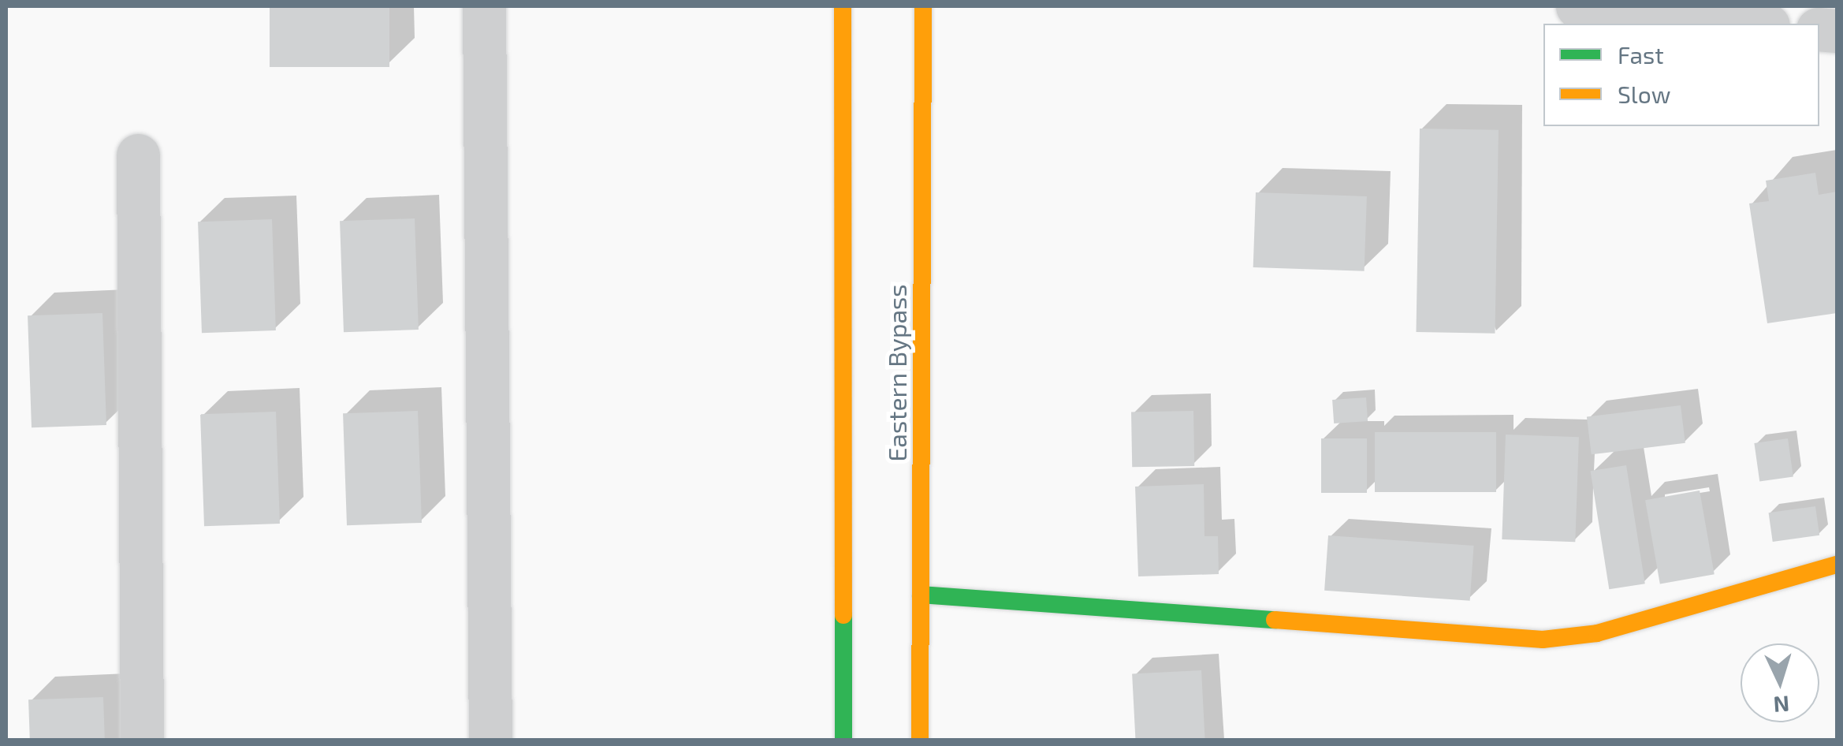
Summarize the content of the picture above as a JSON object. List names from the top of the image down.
{
  "streets": {
    "main road": ["Eastern Bypass"]
  },
  "legend": ["Fast", "Slow"],
  "north": "bottom"
}
